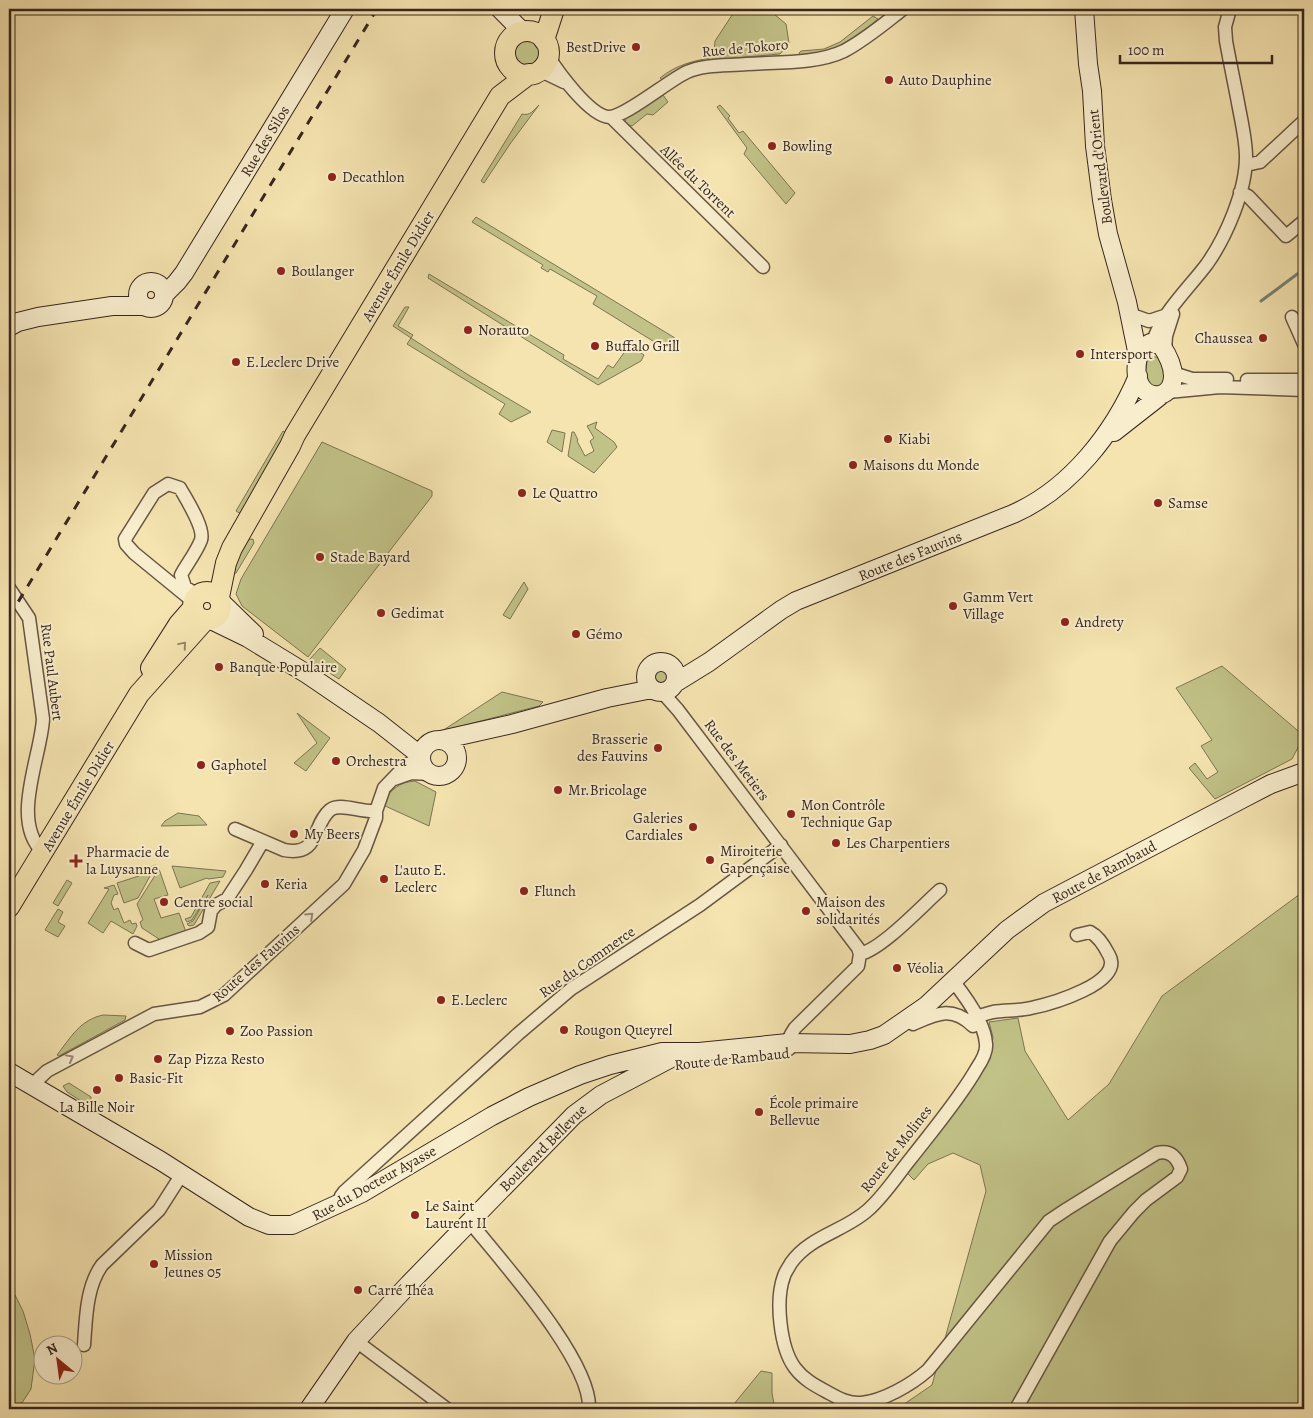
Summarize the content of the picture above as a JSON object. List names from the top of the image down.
{
  "streets": {
    "main road": ["Avenue Émile Didier"],
    "street": [
      "Rue de Tokoro",
      "Rue des Silos",
      "Boulevard d'Orient",
      "Allée du Torrent",
      "Route des Fauvins",
      "Rue Paul Aubert",
      "Rue des Metiers",
      "Route de Rambaud",
      "Rue du Commerce",
      "Boulevard Bellevue",
      "Route de Molines",
      "Rue du Docteur Ayasse"
    ]
  },
  "crossings": [
    ["Rue de Tokoro", "Allée du Torrent"],
    ["Avenue Émile Didier", "Rue Paul Aubert"],
    ["Route des Fauvins", "Rue des Metiers"],
    ["Route des Fauvins", "Rue du Docteur Ayasse"],
    ["Rue des Metiers", "Rue du Commerce"],
    ["Route de Rambaud", "Boulevard Bellevue"],
    ["Route de Rambaud", "Rue du Docteur Ayasse"],
    ["Rue du Commerce", "Rue du Docteur Ayasse"],
    ["Boulevard Bellevue", "Rue du Docteur Ayasse"]
  ],
  "places": {
    "other": [
      "BestDrive",
      "Auto Dauphine",
      "Bowling",
      "Decathlon",
      "Boulanger",
      "Norauto",
      "Chaussea",
      "Buffalo Grill",
      "Intersport",
      "E.Leclerc Drive",
      "Kiabi",
      "Maisons du Monde",
      "Le Quattro",
      "Samse",
      "Stade Bayard",
      "Gamm Vert Village",
      "Gedimat",
      "Andrety",
      "Gémo",
      "Banque Populaire",
      "Brasserie des Fauvins",
      "Orchestra",
      "Gaphotel",
      "Mr.Bricolage",
      "Mon Contrôle Technique Gap",
      "Galeries Cardiales",
      "My Beers",
      "Les Charpentiers",
      "Miroiterie Gapençaise",
      "L'auto E. Leclerc",
      "Keria",
      "Flunch",
      "Centre social",
      "Maison des solidarités",
      "Véolia",
      "E.Leclerc",
      "Rougon Queyrel",
      "Zoo Passion",
      "Zap Pizza Resto",
      "Basic-Fit",
      "La Bille Noir",
      "École primaire Bellevue",
      "Le Saint Laurent II",
      "Mission Jeunes 05",
      "Carré Théa"
    ],
    "health": ["Pharmacie de la Luysanne"]
  },
  "scale_bar": "100 m",
  "north": "top left"
}
